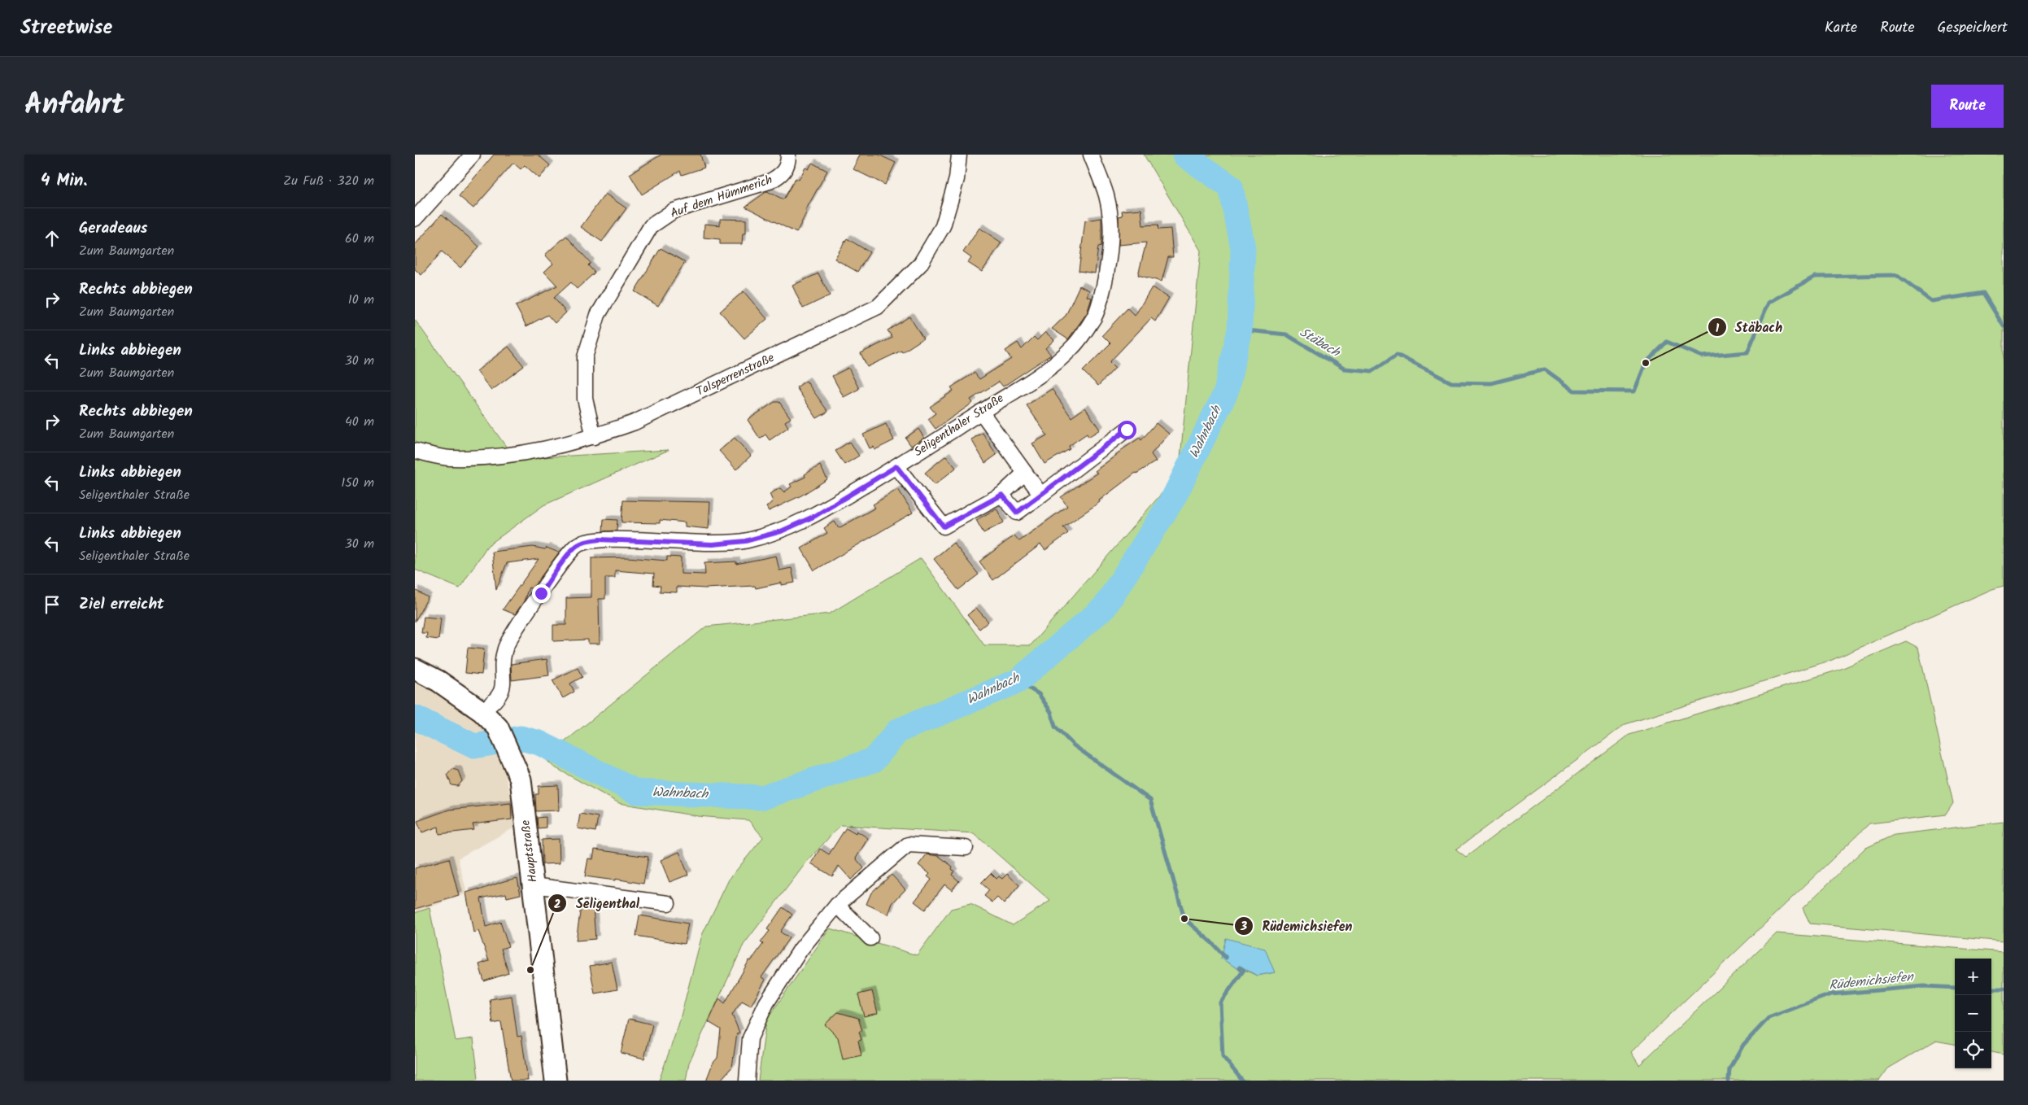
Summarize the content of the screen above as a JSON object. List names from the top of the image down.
{
  "streets": {
    "main road": ["Hauptstraße"],
    "street": ["Auf dem Hümmerich", "Talsperrenstraße", "Seligenthaler Straße"]
  },
  "crossings": [
    ["Auf dem Hümmerich", "Talsperrenstraße"],
    ["Seligenthaler Straße", "Hauptstraße"]
  ],
  "water": ["Stäbach", "Wahnbach", "Rüdemichsiefen"],
  "places": ["Stäbach", "Rüdemichsiefen", "Seligenthal"],
  "page": {
    "header": "Streetwise",
    "nav": ["Karte", "Route", "Gespeichert"],
    "title": "Anfahrt",
    "buttons": "Route",
    "heading": ["4 Min.", "Zu Fuß · 320 m"],
    "list": [
      ["Geradeaus", "Zum Baumgarten", "60 m"],
      ["Rechts abbiegen", "Zum Baumgarten", "10 m"],
      ["Links abbiegen", "Zum Baumgarten", "30 m"],
      ["Rechts abbiegen", "Zum Baumgarten", "40 m"],
      ["Links abbiegen", "Seligenthaler Straße", "150 m"],
      ["Links abbiegen", "Seligenthaler Straße", "30 m"],
      "Ziel erreicht"
    ],
    "map_buttons": ["+", "−"]
  }
}
